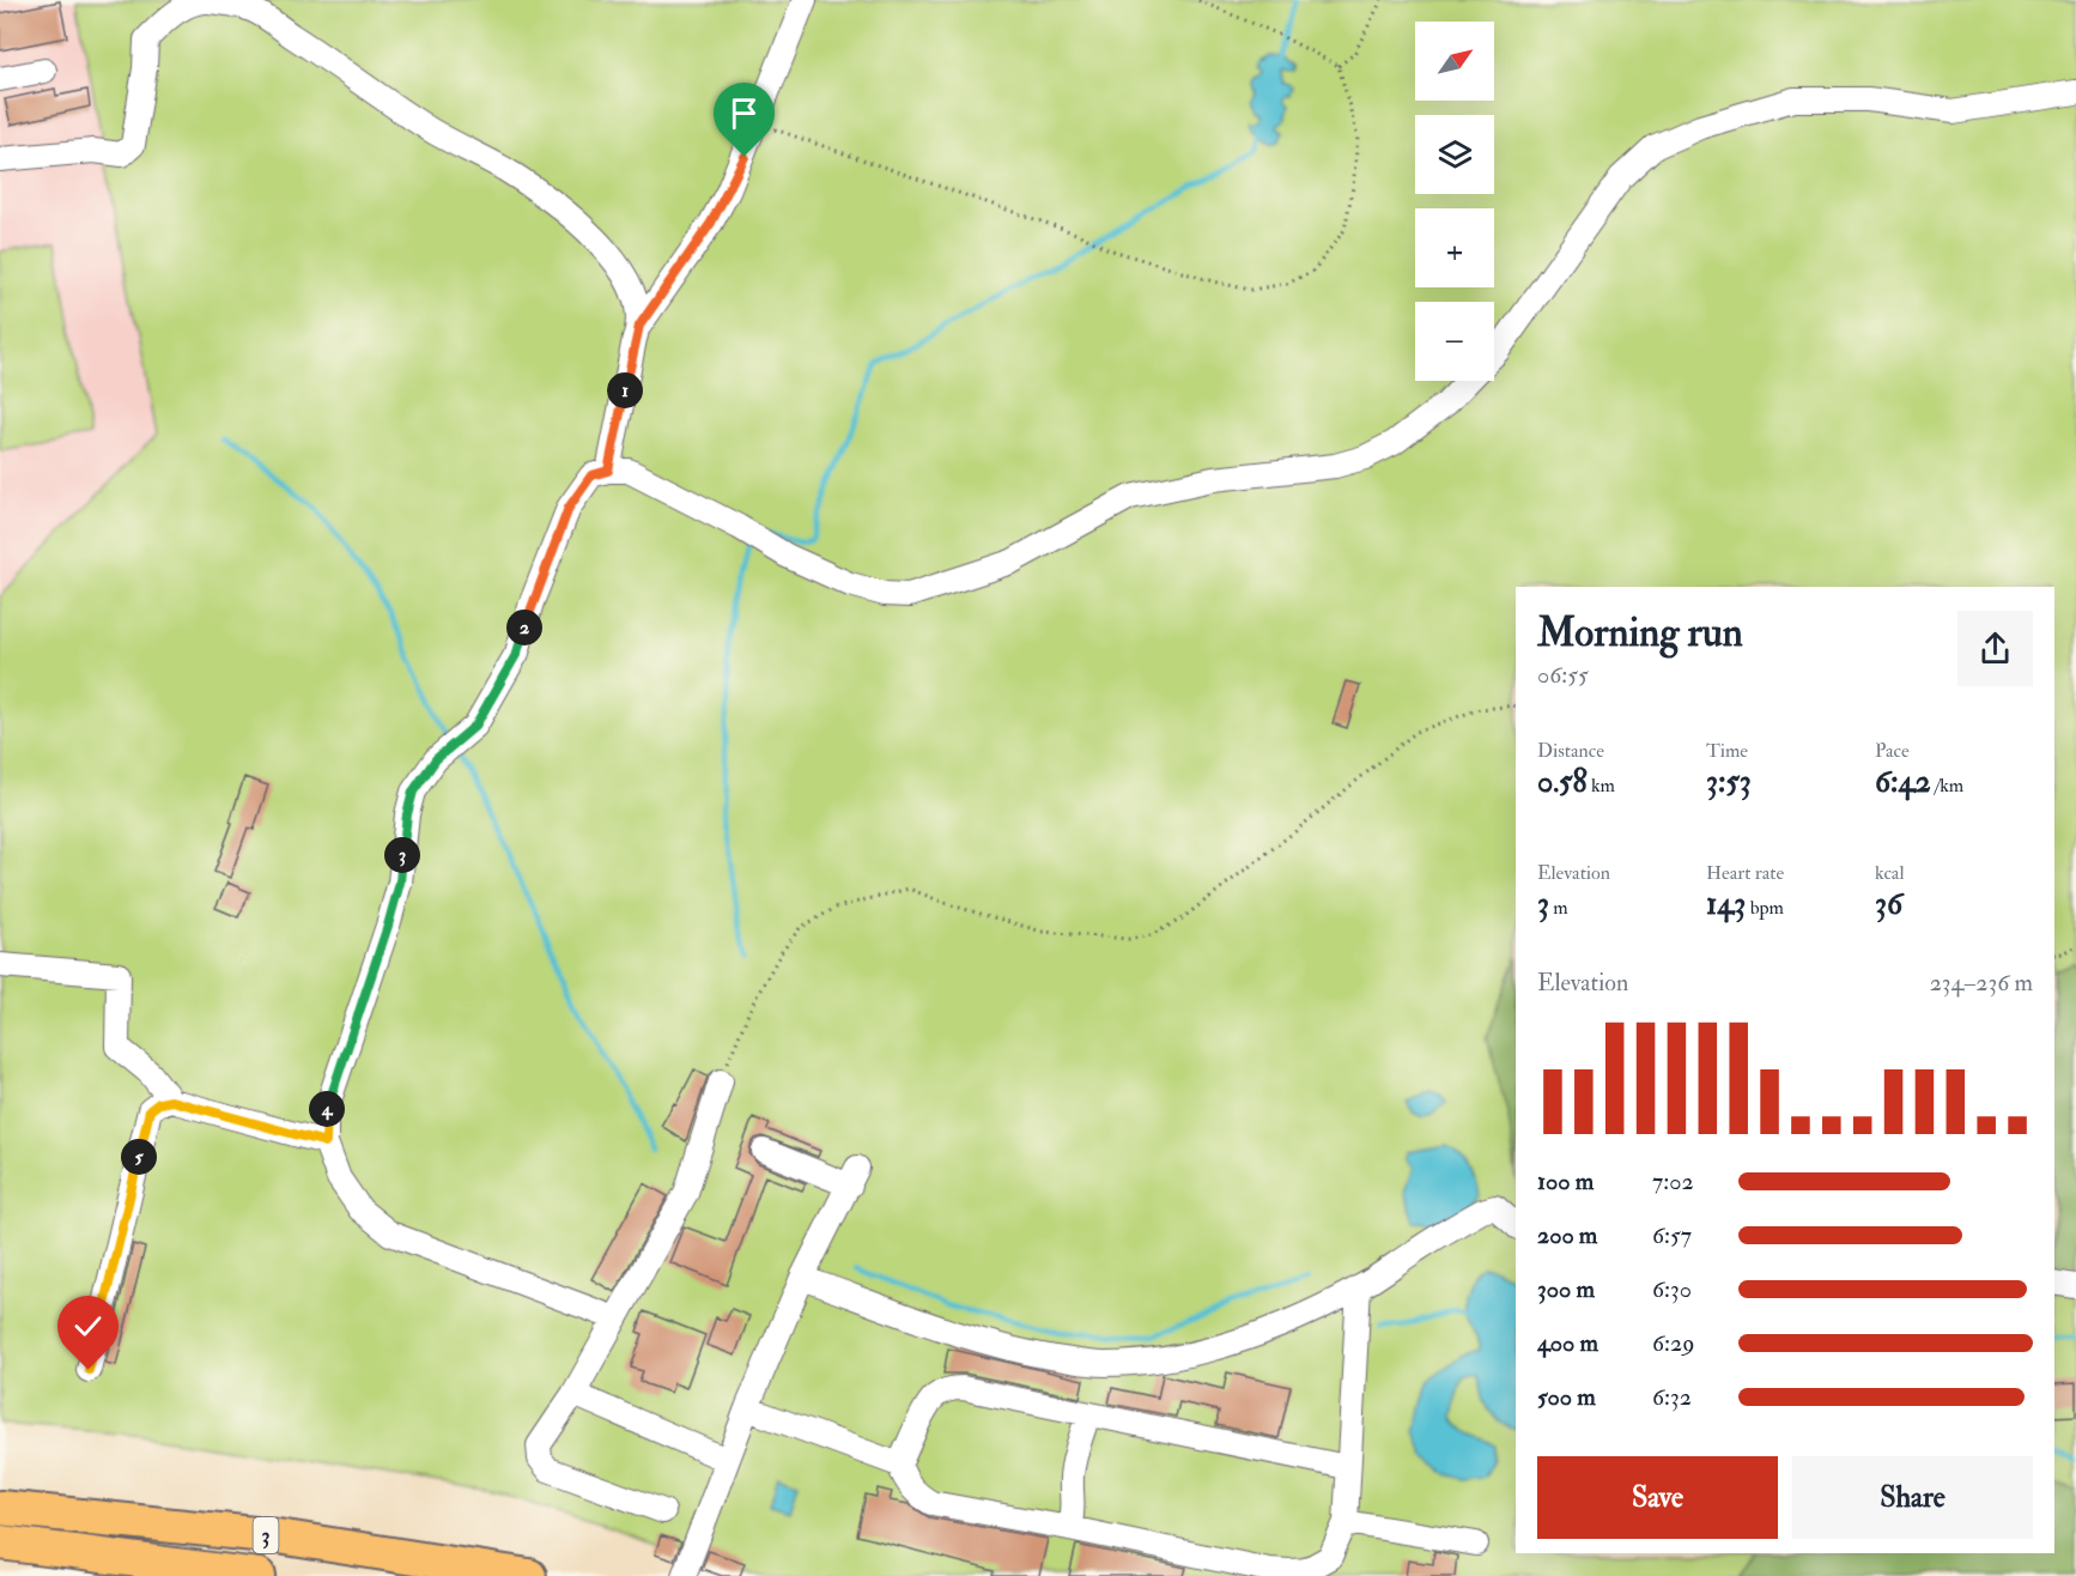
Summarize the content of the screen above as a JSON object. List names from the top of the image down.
{
  "streets": {
    "highway": ["3"]
  },
  "north": "top right",
  "page": {
    "map_buttons": ["+", "−"],
    "pins": [
      "1",
      "2",
      "3",
      "4",
      "5"
    ],
    "heading": ["Morning run", "06:55"],
    "stats": [
      ["Distance", "0.58 km"],
      ["Time", "3:53"],
      ["Pace", "6:42 /km"],
      ["Elevation", "3 m"],
      ["Heart rate", "143 bpm"],
      ["kcal", "36"]
    ],
    "chart": ["Elevation", "234–236 m"],
    "list": [
      {
        "name": "100 m",
        "note": "7:02"
      },
      {
        "name": "200 m",
        "note": "6:57"
      },
      {
        "name": "300 m",
        "note": "6:30"
      },
      {
        "name": "400 m",
        "note": "6:29"
      },
      {
        "name": "500 m",
        "note": "6:32"
      }
    ],
    "buttons": ["Save", "Share"]
  }
}
